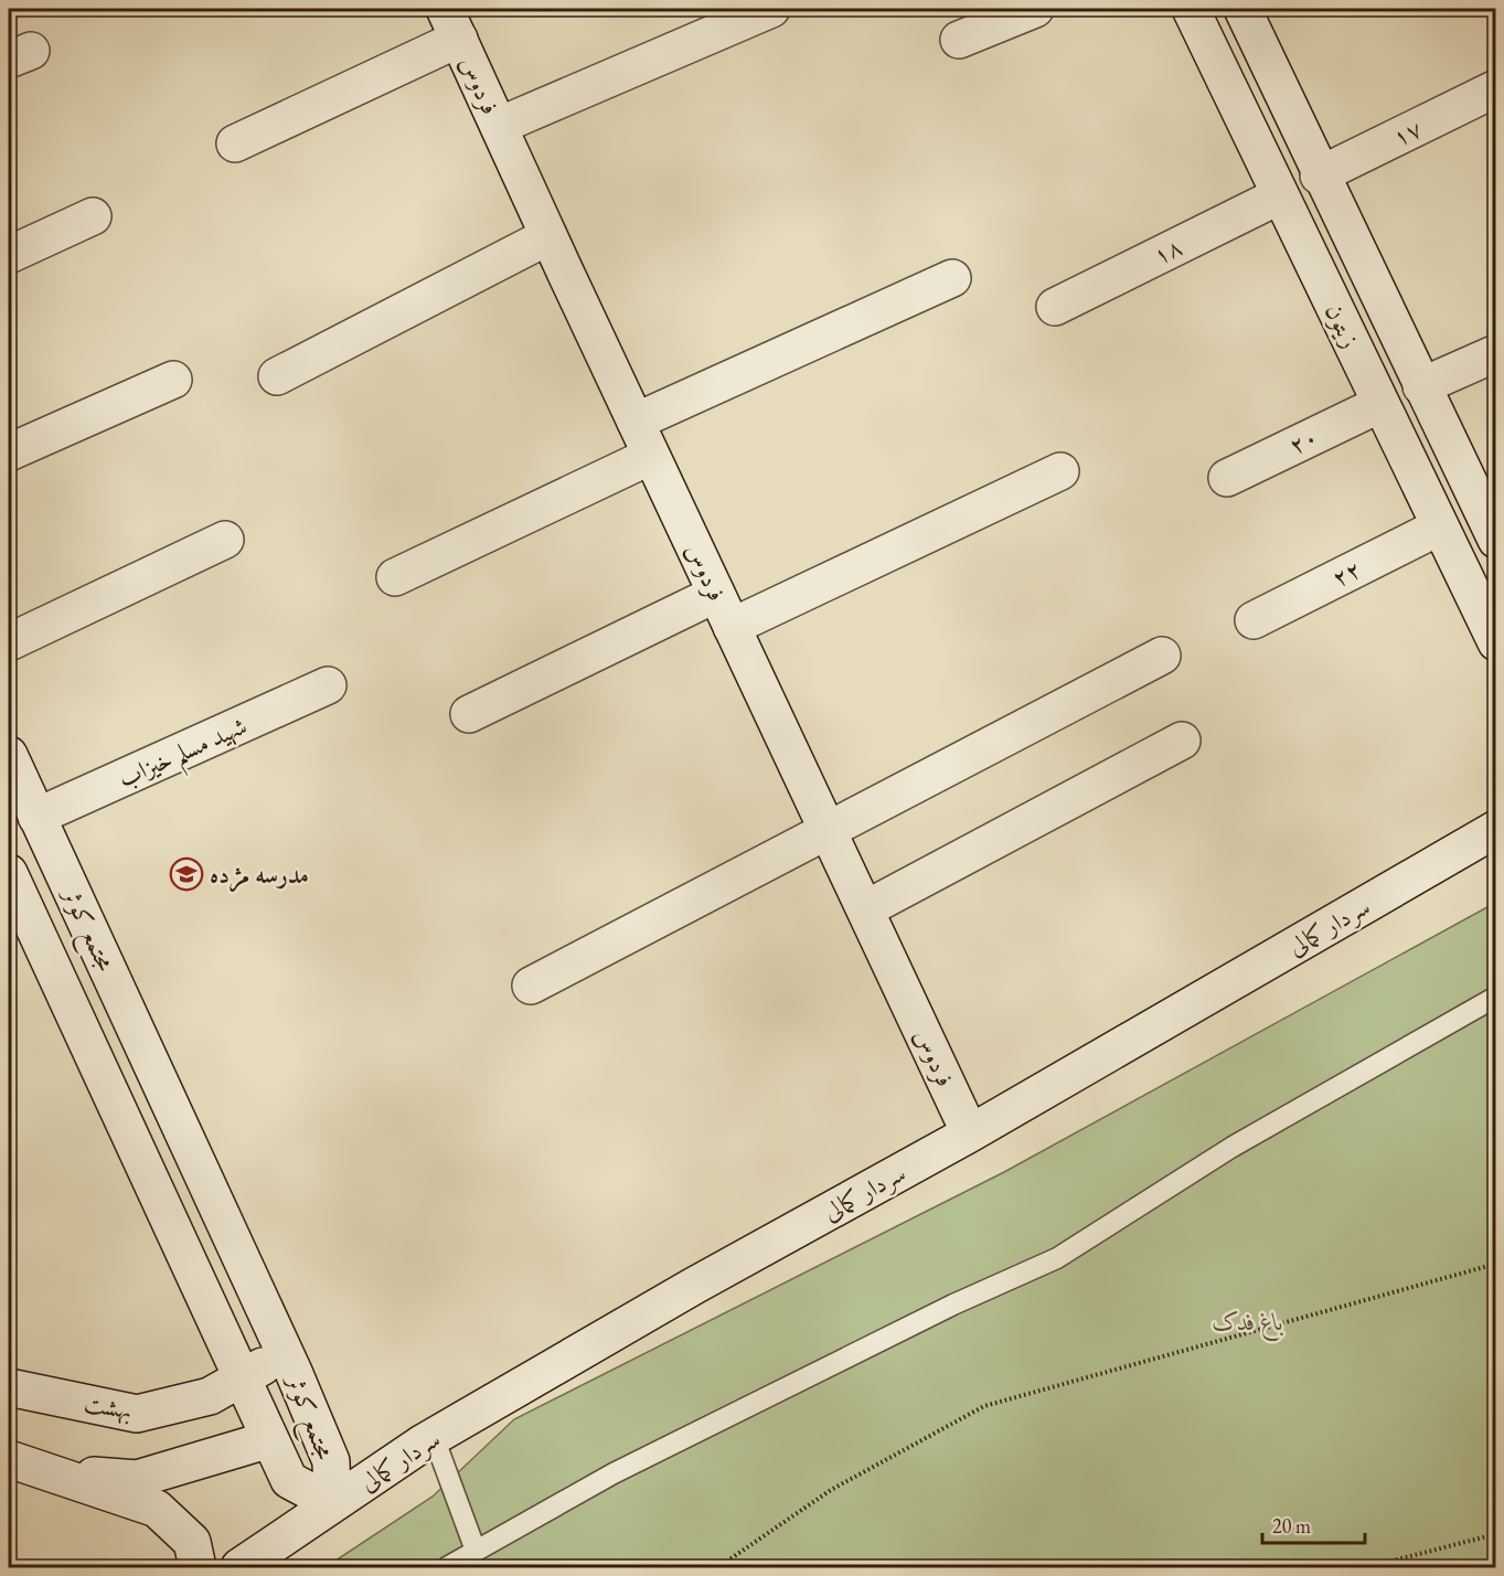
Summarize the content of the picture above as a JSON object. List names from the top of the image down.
{
  "streets": {
    "street": [
      "فردوس",
      "۱۷",
      "۱۸",
      "زیتون",
      "۲۰",
      "۲۲",
      "شهید مسلم خیزاب",
      "سردار کمالی",
      "مجتمع کوثر",
      "بهشت"
    ]
  },
  "crossings": [
    ["فردوس", "سردار کمالی"],
    ["۱۷", "زیتون"],
    ["۱۸", "زیتون"],
    ["زیتون", "۲۰"],
    ["زیتون", "۲۲"],
    ["شهید مسلم خیزاب", "مجتمع کوثر"],
    ["سردار کمالی", "مجتمع کوثر"],
    ["مجتمع کوثر", "بهشت"]
  ],
  "parks": ["باغ فدک"],
  "places": {
    "school or university": ["مدرسه مژده"]
  },
  "scale_bar": "20 m"
}
